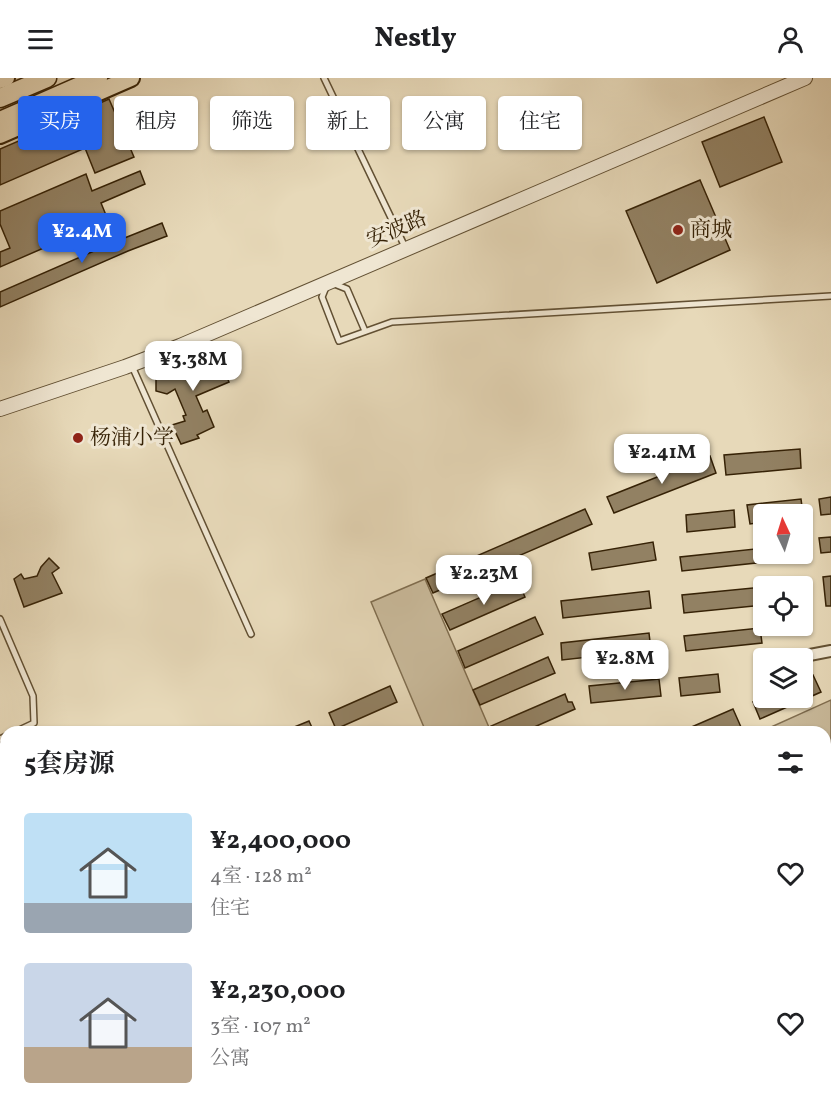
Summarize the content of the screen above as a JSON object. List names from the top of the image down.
{
  "streets": {
    "street": ["安波路"]
  },
  "places": ["商城", "杨浦小学"],
  "north": "top",
  "page": {
    "header": "Nestly",
    "chip": [
      "买房",
      "租房",
      "筛选",
      "新上",
      "公寓",
      "住宅"
    ],
    "price": [
      "¥2.4M",
      "¥3.38M",
      "¥2.41M",
      "¥2.23M",
      "¥2.8M"
    ],
    "heading": "5套房源",
    "list": [
      {
        "name": "¥2,400,000",
        "note": "4室 · 128 m² · 住宅"
      },
      {
        "name": "¥2,230,000",
        "note": "3室 · 107 m² · 公寓"
      }
    ]
  }
}
